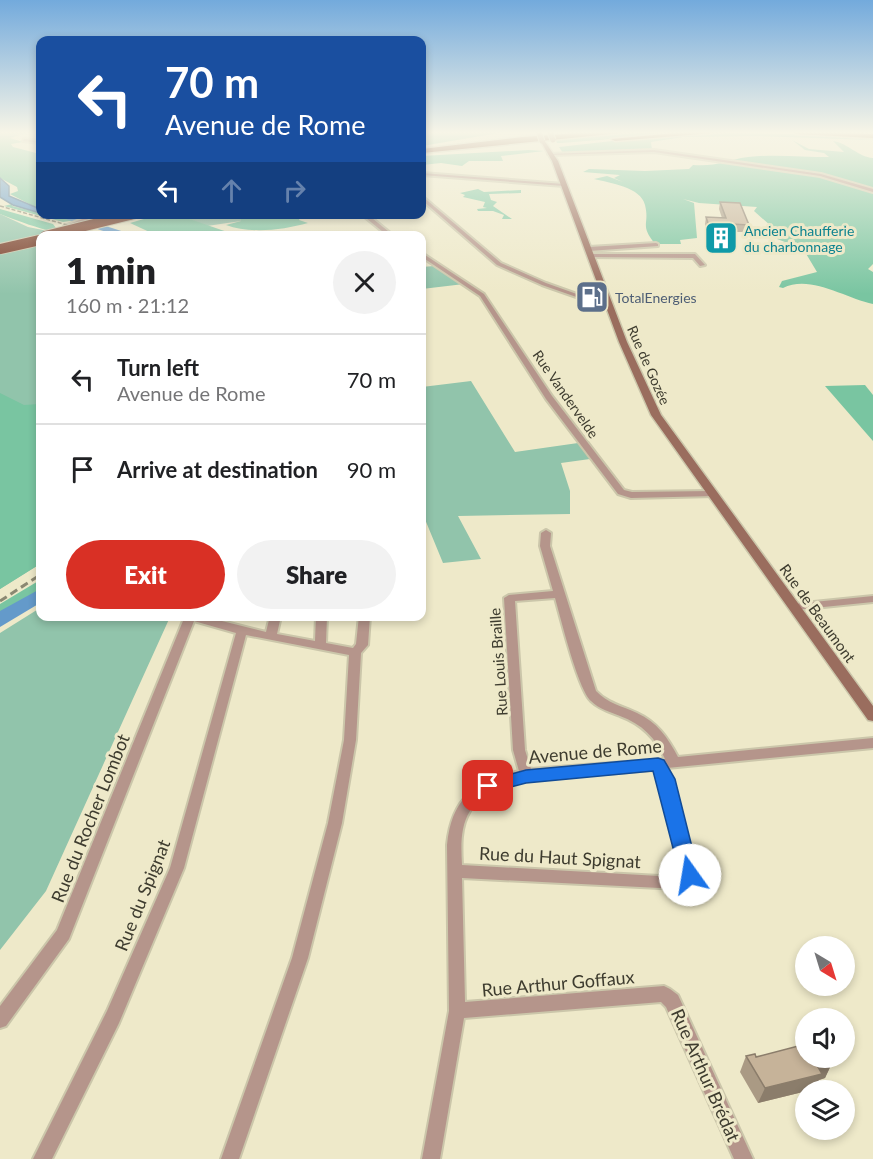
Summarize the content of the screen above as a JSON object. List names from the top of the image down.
{
  "streets": {
    "main road": ["Rue de Gozée", "Rue de Beaumont"],
    "street": [
      "Rue Vandervelde",
      "Rue Louis Braille",
      "Avenue de Rome",
      "Rue du Rocher Lombot",
      "Rue du Haut Spignat",
      "Rue du Spignat",
      "Rue Arthur Goffaux",
      "Rue Arthur Brédat"
    ]
  },
  "crossings": [
    ["Rue de Gozée", "Rue Vandervelde"],
    ["Rue de Gozée", "Rue de Beaumont"],
    ["Rue Louis Braille", "Avenue de Rome"],
    ["Avenue de Rome", "Rue du Haut Spignat"],
    ["Avenue de Rome", "Rue Arthur Goffaux"],
    ["Rue Arthur Goffaux", "Rue Arthur Brédat"]
  ],
  "places": {
    "building": ["Ancien Chaufferie du charbonnage"],
    "fuel station": ["TotalEnergies"]
  },
  "north": "bottom right",
  "page": {
    "turn": ["70 m", "Avenue de Rome"],
    "heading": ["1 min", "160 m · 21:12"],
    "list": [
      {
        "name": "Turn left",
        "note": "Avenue de Rome",
        "value": "70 m"
      },
      {
        "name": "Arrive at destination",
        "value": "90 m"
      }
    ],
    "buttons": ["Exit", "Share"]
  }
}
